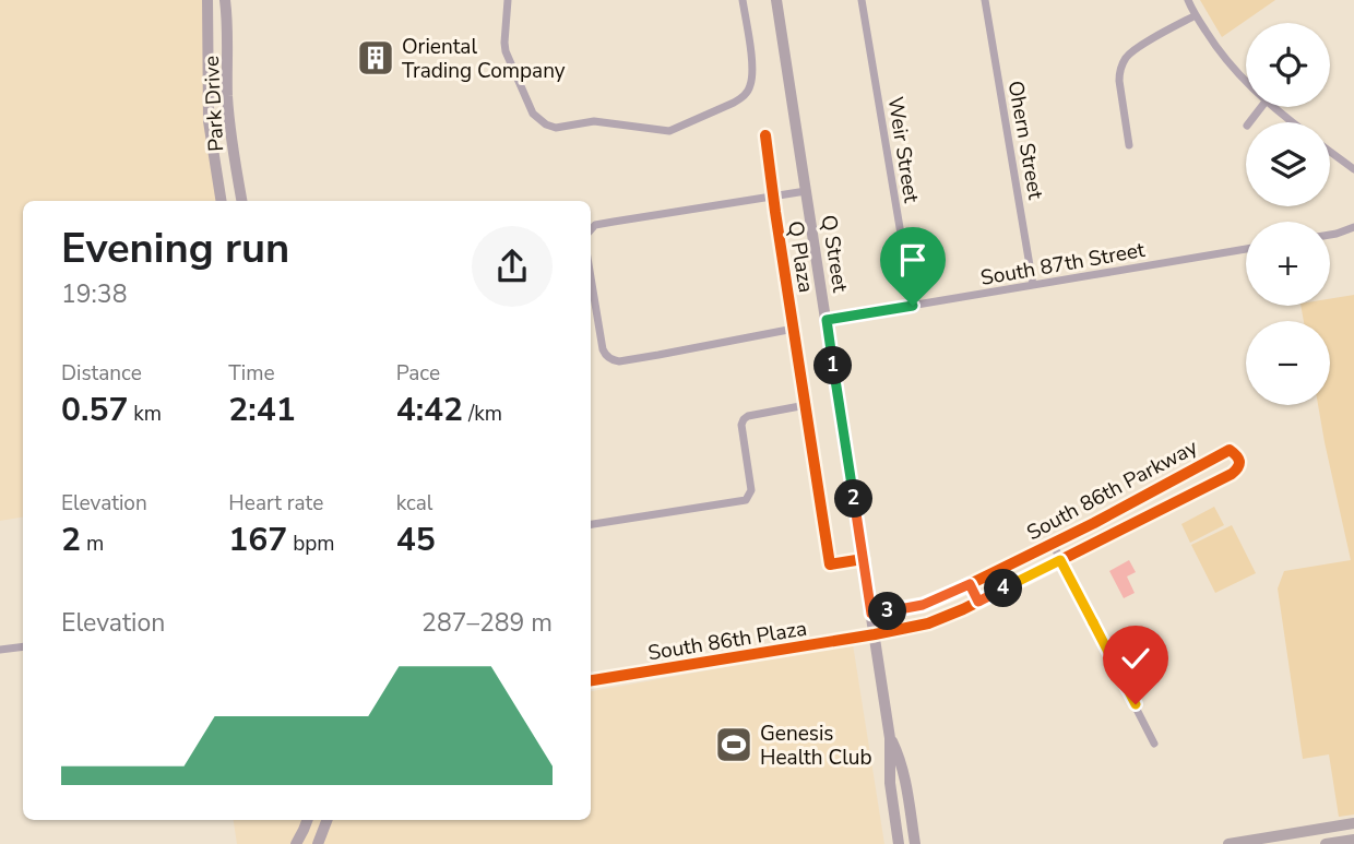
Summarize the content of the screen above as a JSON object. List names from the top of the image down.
{
  "streets": {
    "main road": ["Park Drive", "Q Street"],
    "street": [
      "Ohern Street",
      "Weir Street",
      "Q Plaza",
      "South 87th Street",
      "South 86th Parkway",
      "South 86th Plaza"
    ]
  },
  "crossings": [
    ["Ohern Street", "South 87th Street"],
    ["Weir Street", "South 87th Street"],
    ["Q Street", "Q Plaza"],
    ["Q Street", "South 87th Street"],
    ["Q Street", "South 86th Parkway"],
    ["Q Street", "South 86th Plaza"],
    ["South 86th Parkway", "South 86th Plaza"]
  ],
  "places": {
    "building": ["Oriental Trading Company"],
    "sports": ["Genesis Health Club"]
  },
  "page": {
    "map_buttons": ["+", "−"],
    "heading": ["Evening run", "19:38"],
    "stats": [
      ["Distance", "0.57 km"],
      ["Time", "2:41"],
      ["Pace", "4:42 /km"],
      ["Elevation", "2 m"],
      ["Heart rate", "167 bpm"],
      ["kcal", "45"]
    ],
    "pins": [
      "1",
      "2",
      "4",
      "3"
    ],
    "chart": ["Elevation", "287–289 m"]
  }
}
